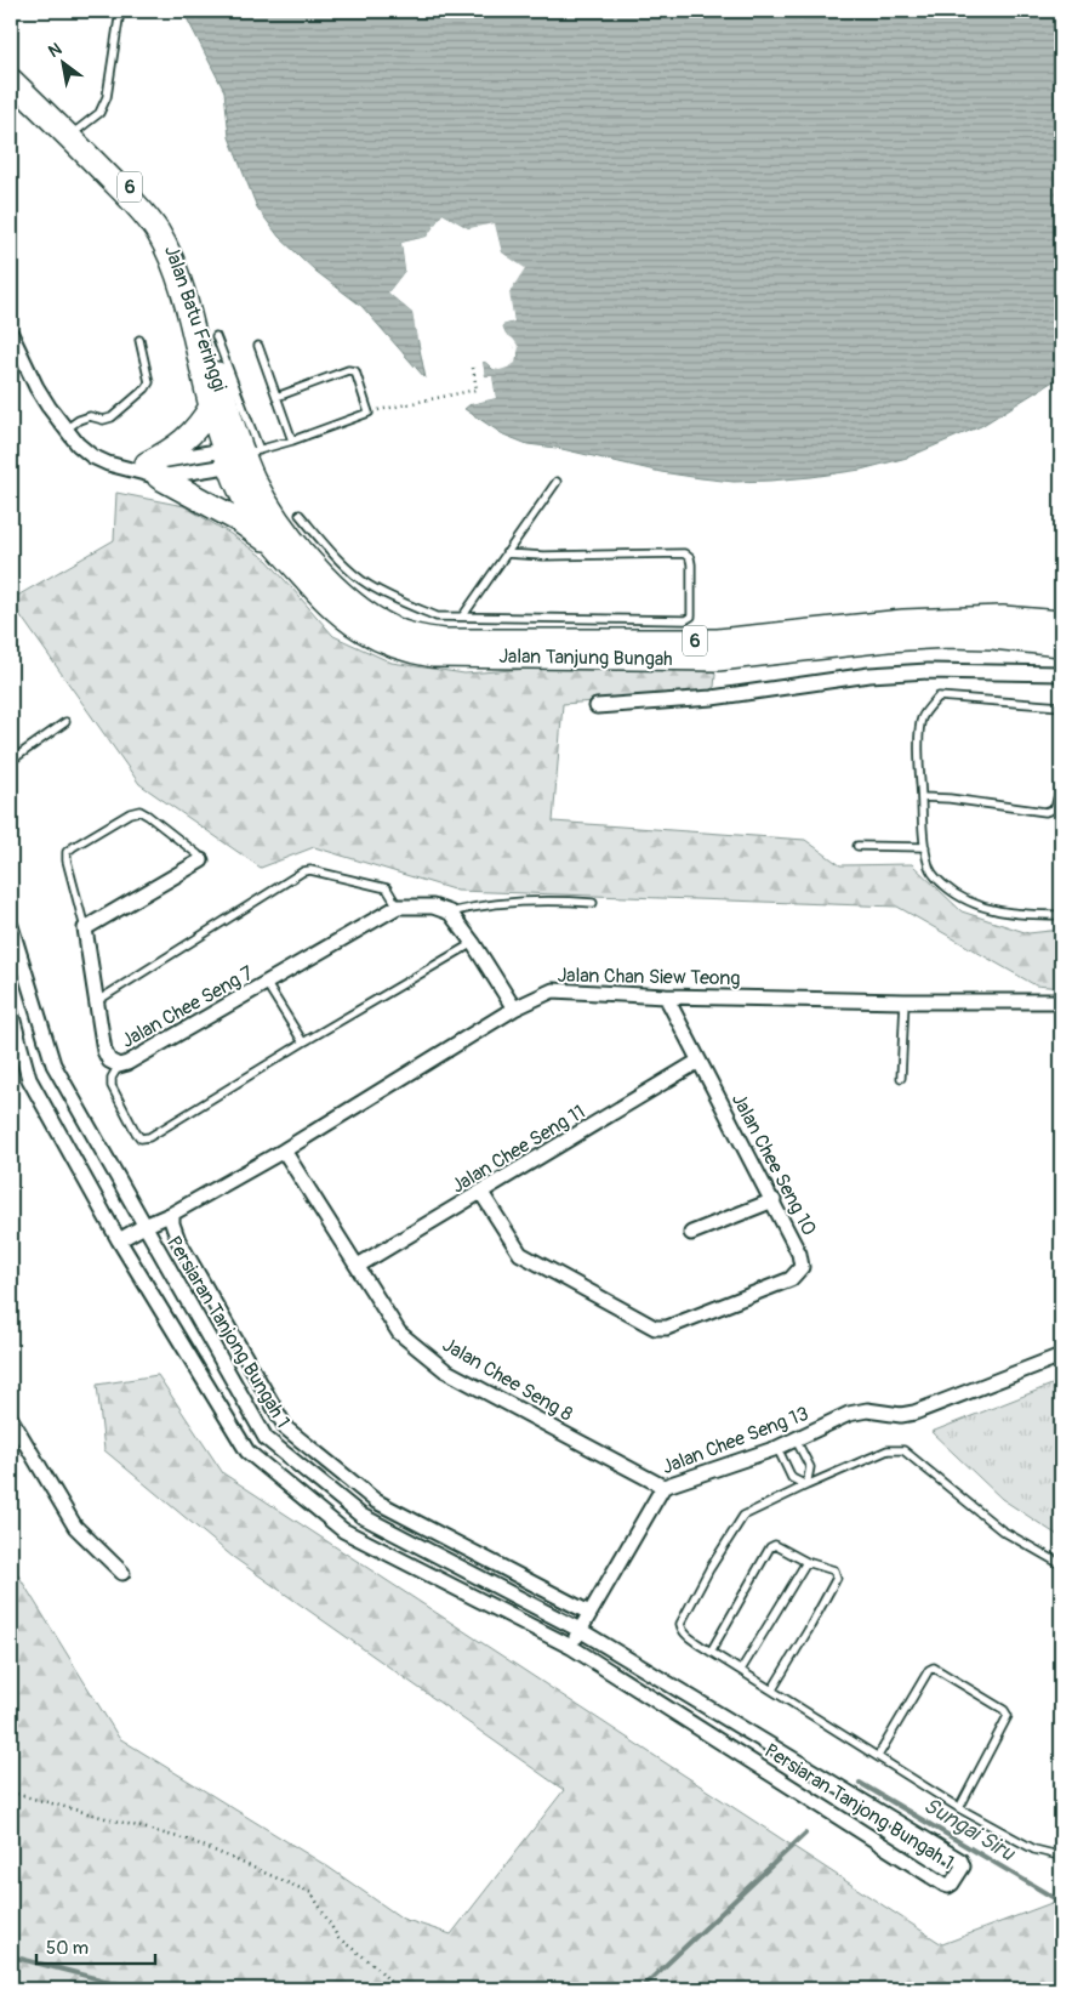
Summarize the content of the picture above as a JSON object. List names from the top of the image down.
{
  "streets": {
    "main road": ["6", "Jalan Batu Feringgi", "Jalan Tanjung Bungah"],
    "street": [
      "Jalan Chan Siew Teong",
      "Jalan Chee Seng 7",
      "Jalan Chee Seng 11",
      "Jalan Chee Seng 10",
      "Persiaran Tanjong Bungah 1",
      "Jalan Chee Seng 8",
      "Jalan Chee Seng 13"
    ]
  },
  "crossings": [
    ["Jalan Batu Feringgi", "Jalan Tanjung Bungah"],
    ["Jalan Chan Siew Teong", "Jalan Chee Seng 10"],
    ["Jalan Chan Siew Teong", "Persiaran Tanjong Bungah 1"],
    ["Jalan Chan Siew Teong", "Jalan Chee Seng 8"],
    ["Jalan Chee Seng 11", "Jalan Chee Seng 10"],
    ["Jalan Chee Seng 11", "Jalan Chee Seng 8"],
    ["Persiaran Tanjong Bungah 1", "Jalan Chee Seng 13"],
    ["Jalan Chee Seng 8", "Jalan Chee Seng 13"]
  ],
  "water": ["Sungai Siru"],
  "scale_bar": "50 m",
  "north": "top left"
}
